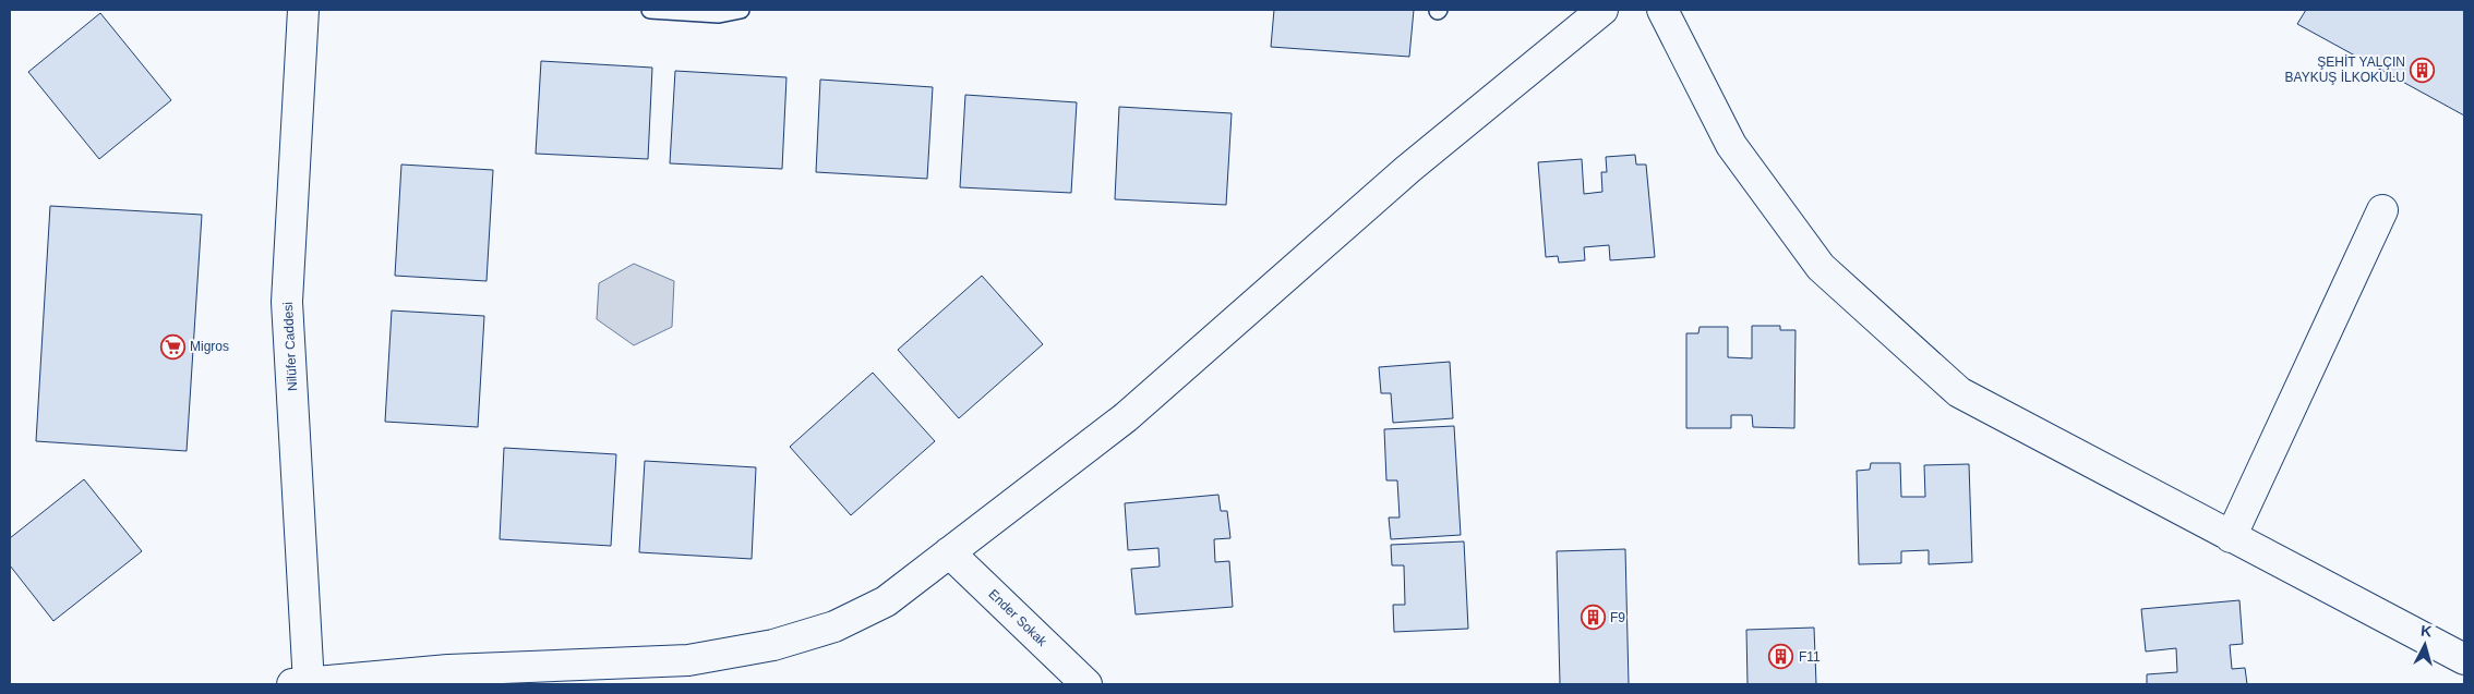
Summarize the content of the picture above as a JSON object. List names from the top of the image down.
{
  "streets": {
    "street": ["Nilüfer Caddesi", "Ender Sokak"]
  },
  "places": {
    "building": ["ŞEHİT YALÇIN BAYKUŞ İLKOKULU", "F9", "F11"],
    "supermarket": ["Migros"]
  },
  "north": "top"
}
